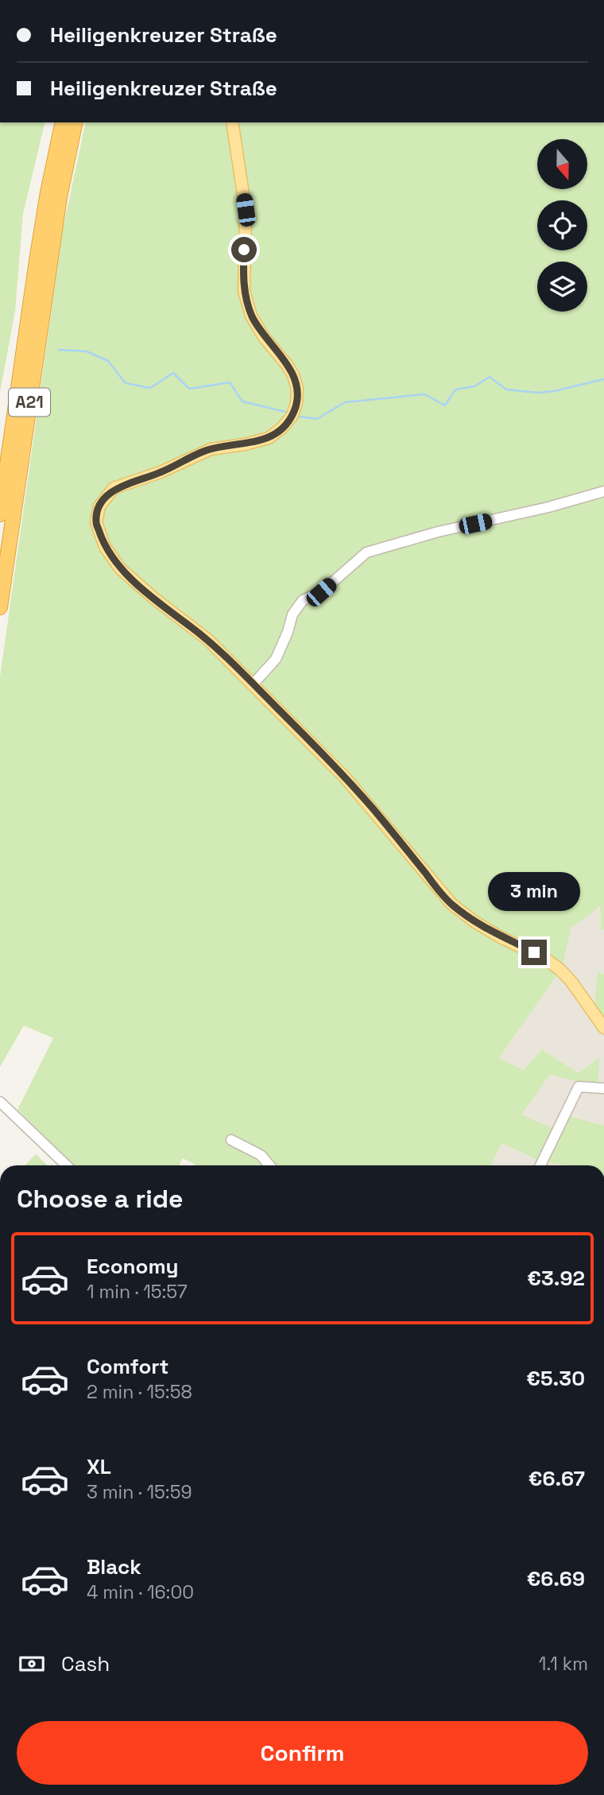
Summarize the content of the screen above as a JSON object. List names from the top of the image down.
{
  "streets": {
    "highway": ["A21"]
  },
  "north": "bottom",
  "page": {
    "banner": ["Heiligenkreuzer Straße", "Heiligenkreuzer Straße"],
    "bubble": "3 min",
    "heading": "Choose a ride",
    "list": [
      {
        "name": "Economy",
        "note": "1 min · 15:57",
        "value": "€3.92"
      },
      {
        "name": "Comfort",
        "note": "2 min · 15:58",
        "value": "€5.30"
      },
      {
        "name": "XL",
        "note": "3 min · 15:59",
        "value": "€6.67"
      },
      {
        "name": "Black",
        "note": "4 min · 16:00",
        "value": "€6.69"
      }
    ],
    "pay": ["Cash", "1.1 km"],
    "buttons": "Confirm"
  }
}
